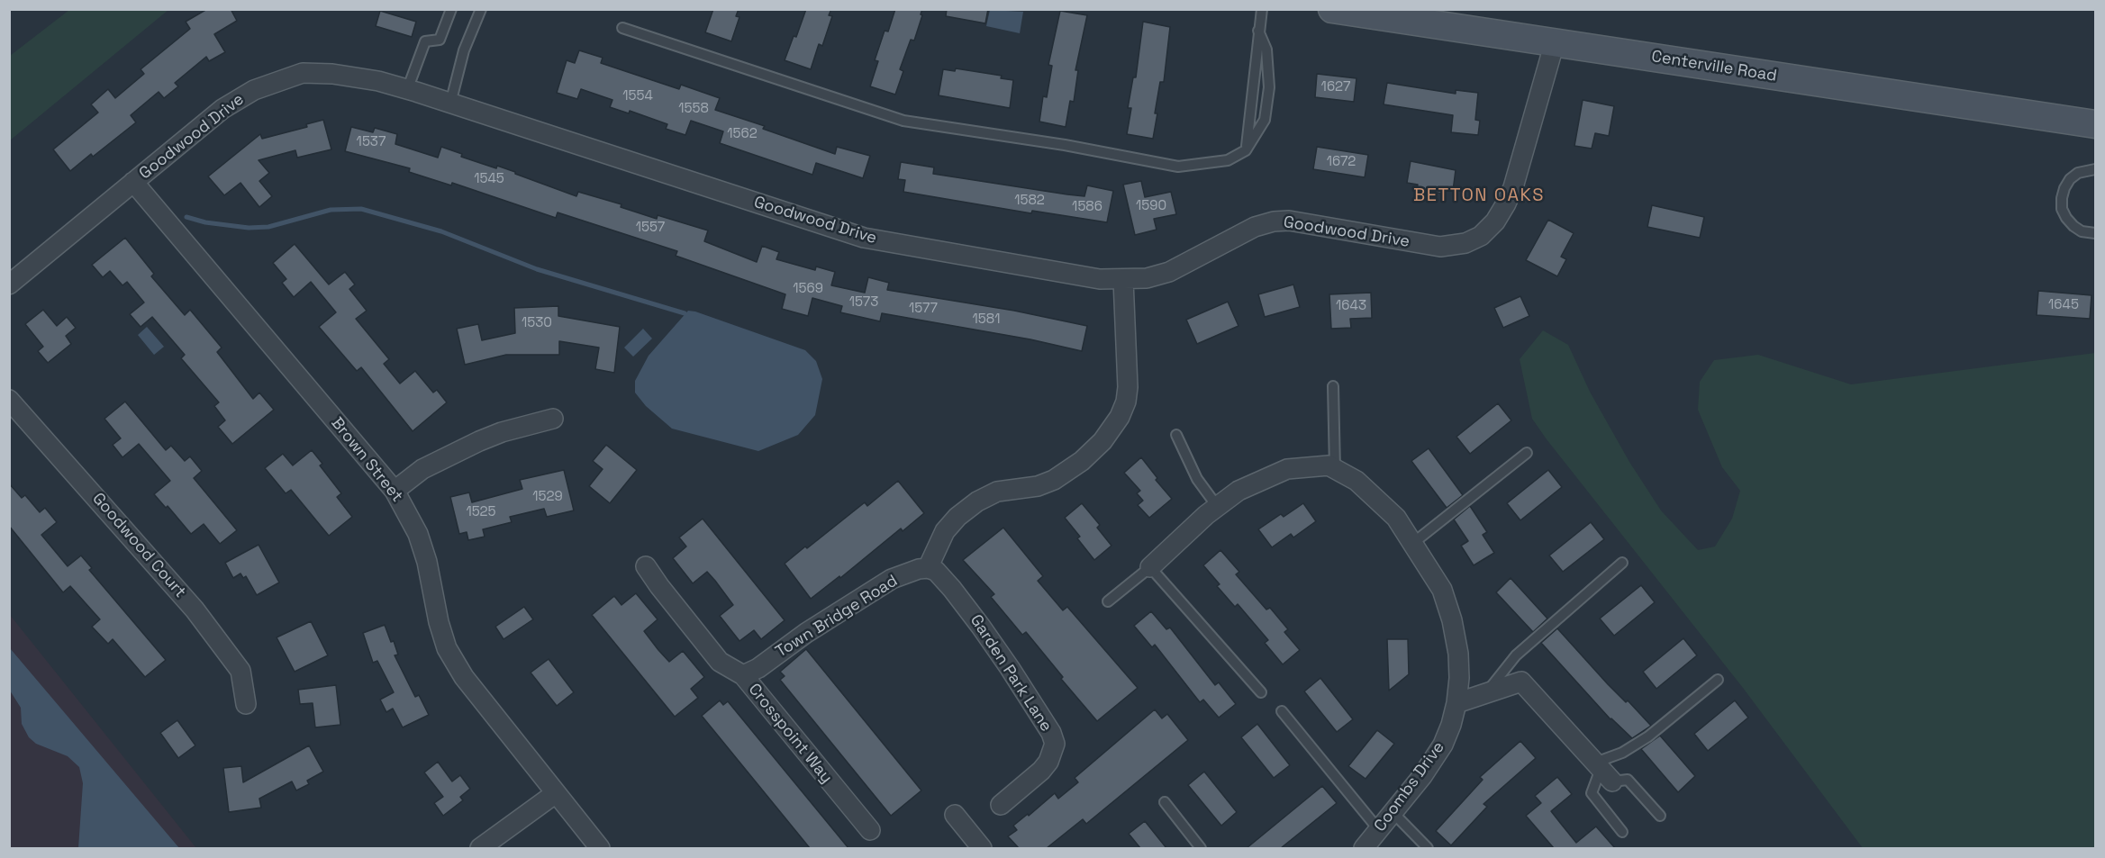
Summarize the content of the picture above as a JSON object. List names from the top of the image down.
{
  "streets": {
    "main road": ["Centerville Road"],
    "street": [
      "Goodwood Drive",
      "Brown Street",
      "Goodwood Court",
      "Town Bridge Road",
      "Garden Park Lane",
      "Crosspoint Way",
      "Coombs Drive"
    ]
  },
  "crossings": [
    ["Centerville Road", "Goodwood Drive"],
    ["Goodwood Drive", "Brown Street"],
    ["Town Bridge Road", "Garden Park Lane"],
    ["Town Bridge Road", "Crosspoint Way"]
  ],
  "districts": ["BETTON OAKS"],
  "house_numbers": [
    "1627",
    "1554",
    "1558",
    "1562",
    "1537",
    "1672",
    "1545",
    "1582",
    "1590",
    "1586",
    "1557",
    "1569",
    "1573",
    "1645",
    "1643",
    "1577",
    "1581",
    "1530",
    "1529",
    "1525"
  ]
}
